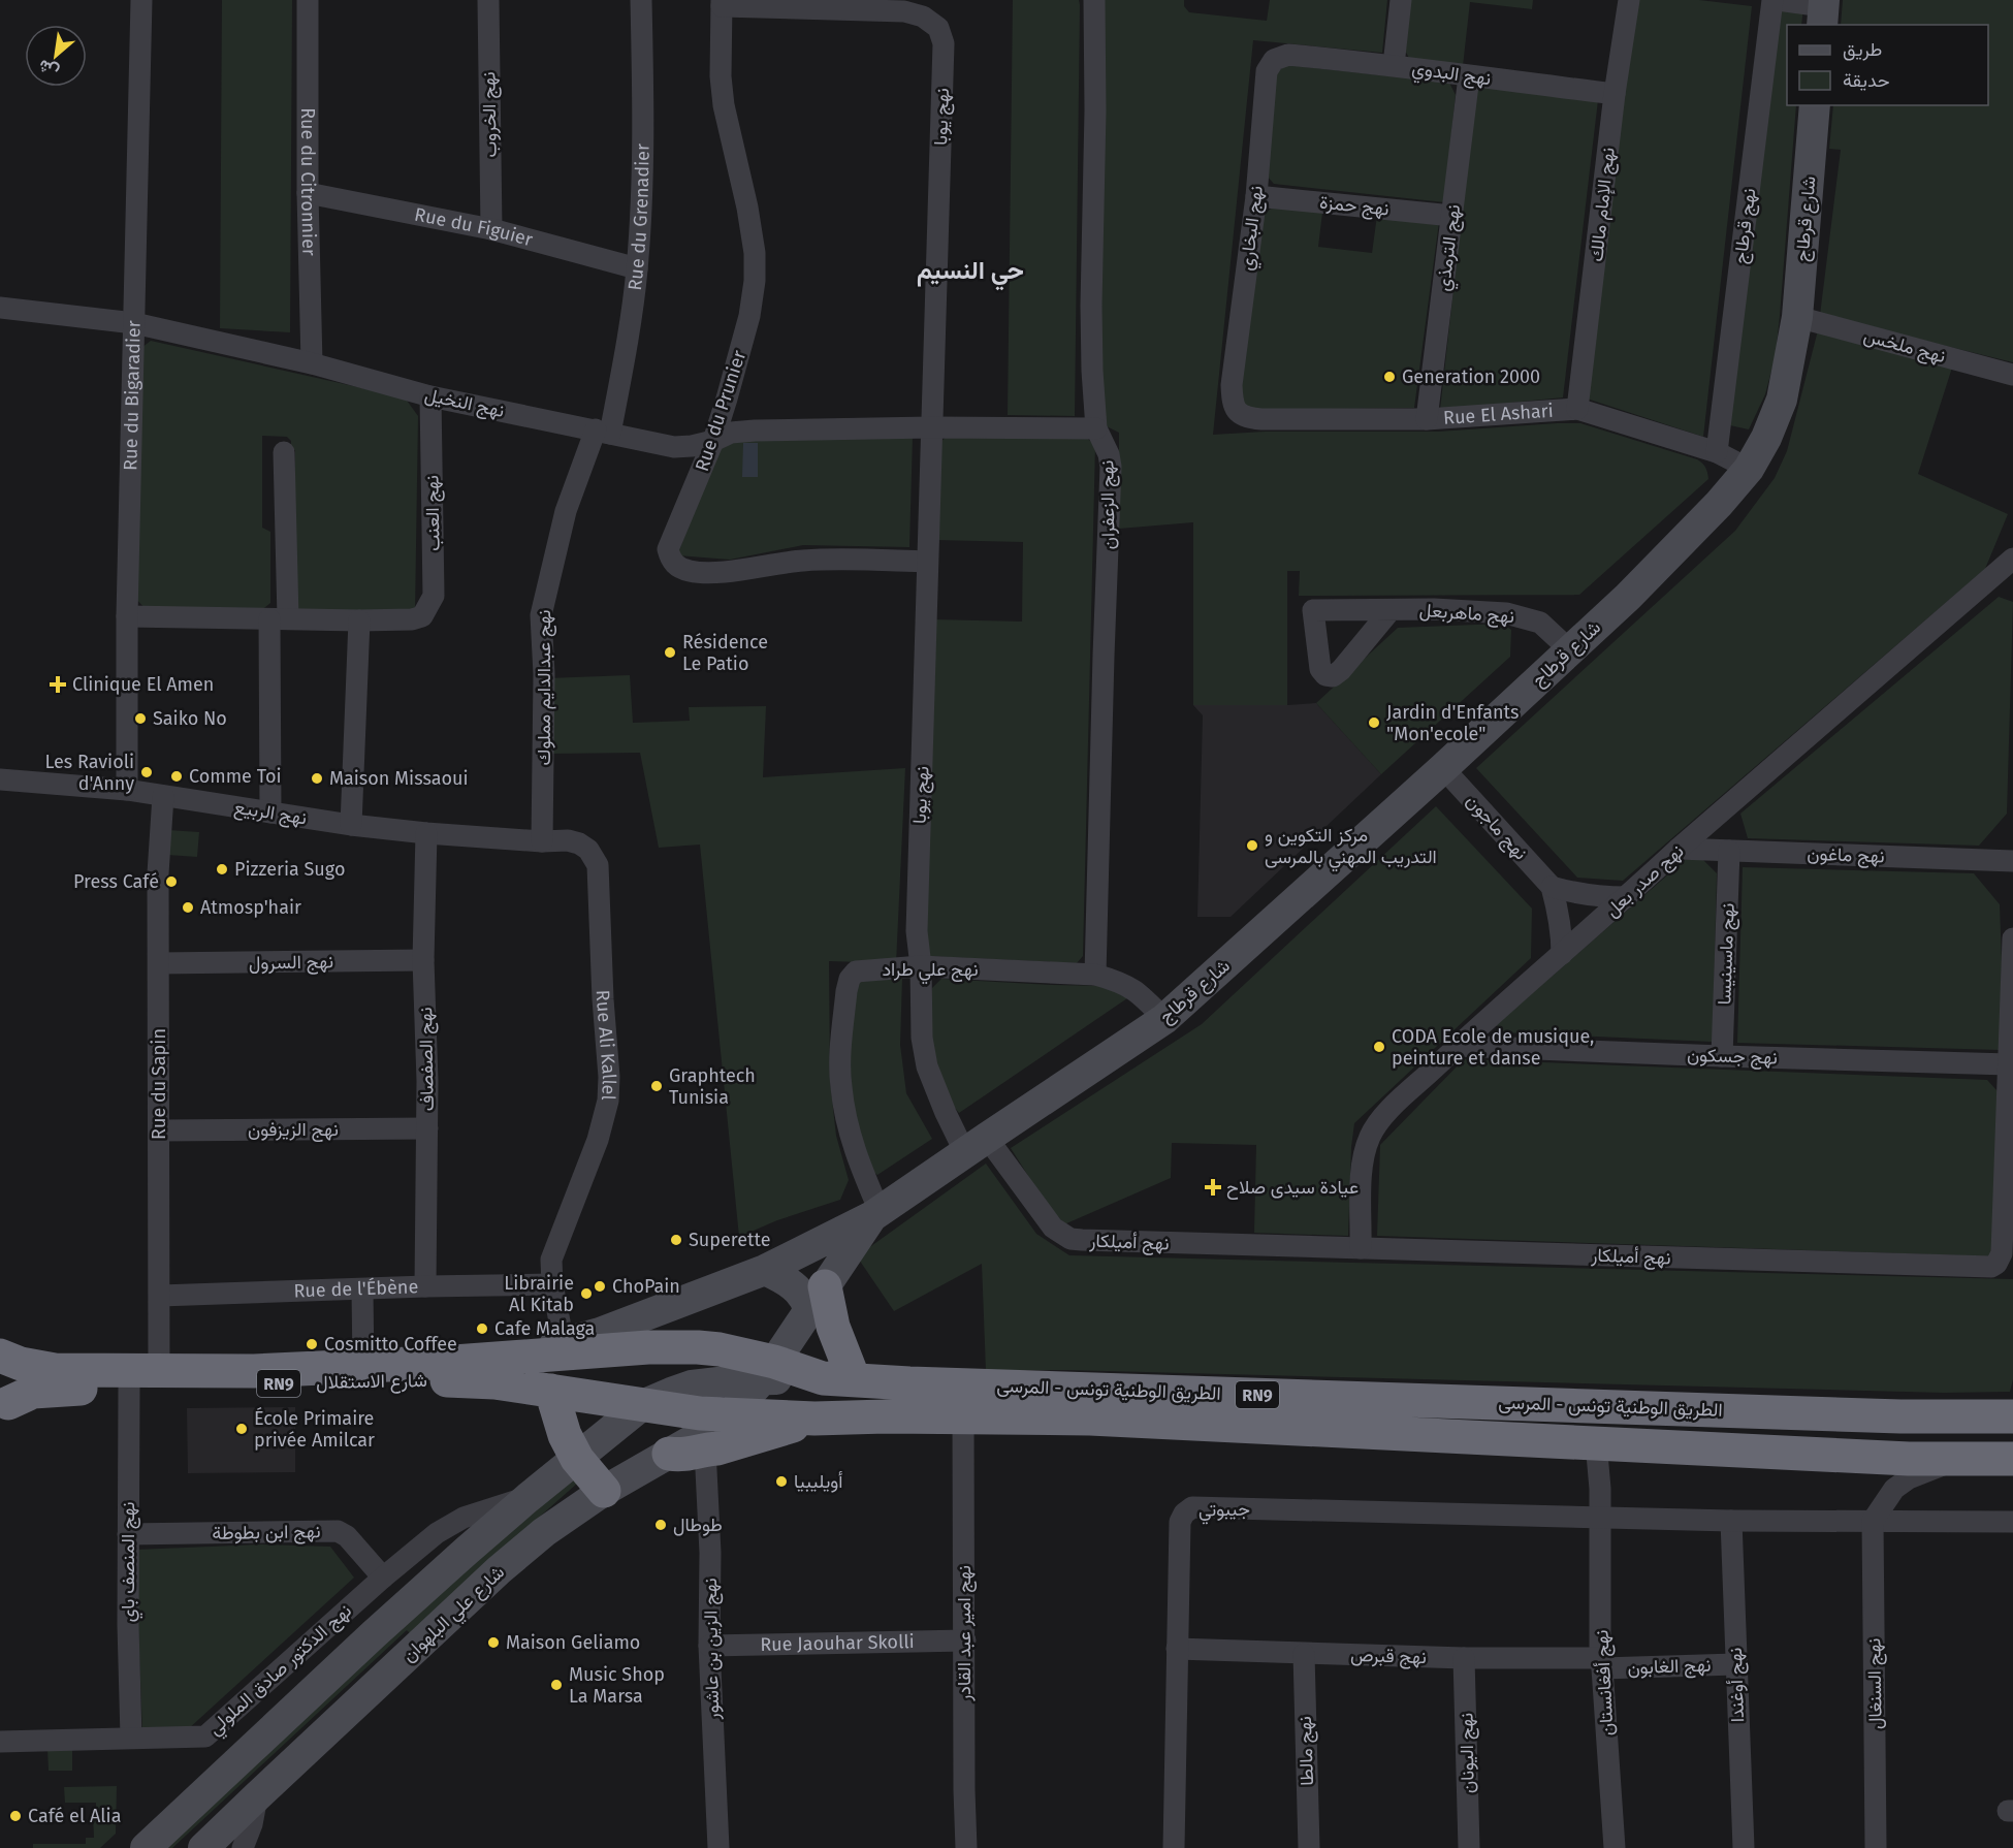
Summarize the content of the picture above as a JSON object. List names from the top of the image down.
{
  "streets": {
    "highway": ["شارع الاستقلال", "RN9", "الطريق الوطنية تونس - المرسى"],
    "street": [
      "نهج البدوي",
      "نهج الخروب",
      "نهج يوبا",
      "Rue du Citronnier",
      "نهج الإمام مالك",
      "نهج حمزة",
      "Rue du Grenadier",
      "شارع قرطاج",
      "نهج قرطاج",
      "Rue du Figuier",
      "نهج البخاري",
      "نهج الترمذي",
      "نهج ملخس",
      "Rue du Bigaradier",
      "نهج النخيل",
      "Rue du Prunier",
      "Rue El Ashari",
      "نهج الزعفران",
      "نهج العنب",
      "نهج ماهربعل",
      "نهج عبدالدايم مملوك",
      "نهج الربيع",
      "نهج ماجون",
      "نهج ماغون",
      "نهج صدر بعل",
      "نهج ماسينيسا",
      "نهج السرول",
      "نهج علي طراد",
      "Rue Ali Kallel",
      "نهج جسكون",
      "نهج الصفصاف",
      "Rue du Sapin",
      "نهج الزيزفون",
      "نهج أميلكار",
      "Rue de l'Ébène",
      "جيبوتي",
      "نهج ابن بطوطة",
      "نهج المنصف باي",
      "شارع علي البلهوان",
      "نهج امير عبد القادر",
      "Rue Jaouhar Skolli",
      "نهج الزين بن عاشور",
      "نهج قبرص",
      "نهج الغابون",
      "نهج الدكتور صادق الملولي",
      "نهج أفغانستان",
      "نهج السنغال",
      "نهج أوغندا",
      "نهج مالطا",
      "نهج اليونان"
    ]
  },
  "crossings": [
    ["نهج البدوي", "نهج الإمام مالك"],
    ["نهج البدوي", "نهج البخاري"],
    ["نهج البدوي", "نهج الترمذي"],
    ["نهج الخروب", "Rue du Figuier"],
    ["نهج يوبا", "شارع قرطاج"],
    ["نهج يوبا", "نهج النخيل"],
    ["نهج يوبا", "Rue du Prunier"],
    ["نهج يوبا", "نهج علي طراد"],
    ["نهج يوبا", "نهج أميلكار"],
    ["Rue du Citronnier", "Rue du Figuier"],
    ["Rue du Citronnier", "نهج النخيل"],
    ["نهج الإمام مالك", "Rue El Ashari"],
    ["نهج حمزة", "نهج البخاري"],
    ["نهج حمزة", "نهج الترمذي"],
    ["Rue du Grenadier", "Rue du Figuier"],
    ["Rue du Grenadier", "نهج النخيل"],
    ["Rue du Grenadier", "نهج عبدالدايم مملوك"],
    ["شارع قرطاج", "نهج ملخس"],
    ["شارع قرطاج", "Rue El Ashari"],
    ["شارع قرطاج", "نهج ماهربعل"],
    ["شارع قرطاج", "نهج ماجون"],
    ["شارع قرطاج", "نهج علي طراد"],
    ["شارع قرطاج", "نهج أميلكار"],
    ["شارع قرطاج", "شارع علي البلهوان"],
    ["نهج قرطاج", "Rue El Ashari"],
    ["نهج البخاري", "Rue El Ashari"],
    ["نهج الترمذي", "Rue El Ashari"],
    ["Rue du Bigaradier", "نهج النخيل"],
    ["Rue du Bigaradier", "نهج الربيع"],
    ["نهج النخيل", "Rue du Prunier"],
    ["نهج النخيل", "نهج العنب"],
    ["نهج النخيل", "نهج عبدالدايم مملوك"],
    ["نهج الزعفران", "نهج علي طراد"],
    ["نهج عبدالدايم مملوك", "نهج الربيع"],
    ["نهج عبدالدايم مملوك", "Rue Ali Kallel"],
    ["نهج الربيع", "Rue Ali Kallel"],
    ["نهج الربيع", "نهج الصفصاف"],
    ["نهج الربيع", "Rue du Sapin"],
    ["نهج ماجون", "نهج صدر بعل"],
    ["نهج ماغون", "نهج صدر بعل"],
    ["نهج ماغون", "نهج ماسينيسا"],
    ["نهج صدر بعل", "نهج جسكون"],
    ["نهج صدر بعل", "نهج أميلكار"],
    ["نهج ماسينيسا", "نهج جسكون"],
    ["نهج السرول", "نهج الصفصاف"],
    ["نهج السرول", "Rue du Sapin"],
    ["نهج علي طراد", "شارع علي البلهوان"],
    ["Rue Ali Kallel", "Rue de l'Ébène"],
    ["Rue Ali Kallel", "الطريق الوطنية تونس - المرسى"],
    ["نهج جسكون", "نهج أميلكار"],
    ["نهج الصفصاف", "نهج الزيزفون"],
    ["نهج الصفصاف", "Rue de l'Ébène"],
    ["Rue du Sapin", "نهج الزيزفون"],
    ["Rue du Sapin", "Rue de l'Ébène"],
    ["Rue du Sapin", "شارع الاستقلال"],
    ["شارع الاستقلال", "RN9"],
    ["شارع الاستقلال", "الطريق الوطنية تونس - المرسى"],
    ["شارع الاستقلال", "نهج المنصف باي"],
    ["الطريق الوطنية تونس - المرسى", "شارع علي البلهوان"],
    ["الطريق الوطنية تونس - المرسى", "نهج امير عبد القادر"],
    ["الطريق الوطنية تونس - المرسى", "نهج أفغانستان"],
    ["جيبوتي", "نهج قبرص"],
    ["جيبوتي", "نهج أفغانستان"],
    ["نهج ابن بطوطة", "نهج المنصف باي"],
    ["نهج ابن بطوطة", "نهج الدكتور صادق الملولي"],
    ["نهج المنصف باي", "نهج الدكتور صادق الملولي"],
    ["شارع علي البلهوان", "نهج الدكتور صادق الملولي"],
    ["نهج امير عبد القادر", "Rue Jaouhar Skolli"],
    ["Rue Jaouhar Skolli", "نهج الزين بن عاشور"],
    ["نهج قبرص", "نهج الغابون"],
    ["نهج قبرص", "نهج أفغانستان"],
    ["نهج قبرص", "نهج مالطا"],
    ["نهج قبرص", "نهج اليونان"],
    ["نهج الغابون", "نهج أفغانستان"],
    ["نهج الغابون", "نهج أوغندا"]
  ],
  "districts": ["حي النسيم"],
  "places": {
    "other": [
      "Generation 2000",
      "Résidence Le Patio",
      "Saiko No",
      "Jardin d'Enfants \"Mon'ecole\"",
      "Les Ravioli d'Anny",
      "Comme Toi",
      "Maison Missaoui",
      "مركز التكوين و التدريب المهني بالمرسى",
      "Pizzeria Sugo",
      "Press Café",
      "Atmosp'hair",
      "CODA Ecole de musique, peinture et danse",
      "Graphtech Tunisia",
      "Superette",
      "ChoPain",
      "Librairie Al Kitab",
      "Cafe Malaga",
      "Cosmitto Coffee",
      "École Primaire privée Amilcar",
      "أويليبيا",
      "طوطال",
      "Maison Geliamo",
      "Music Shop La Marsa",
      "Café el Alia"
    ],
    "health": ["Clinique El Amen", "عيادة سيدى صلاح"]
  },
  "legend": ["طريق", "حديقة"],
  "north": "bottom left"
}
